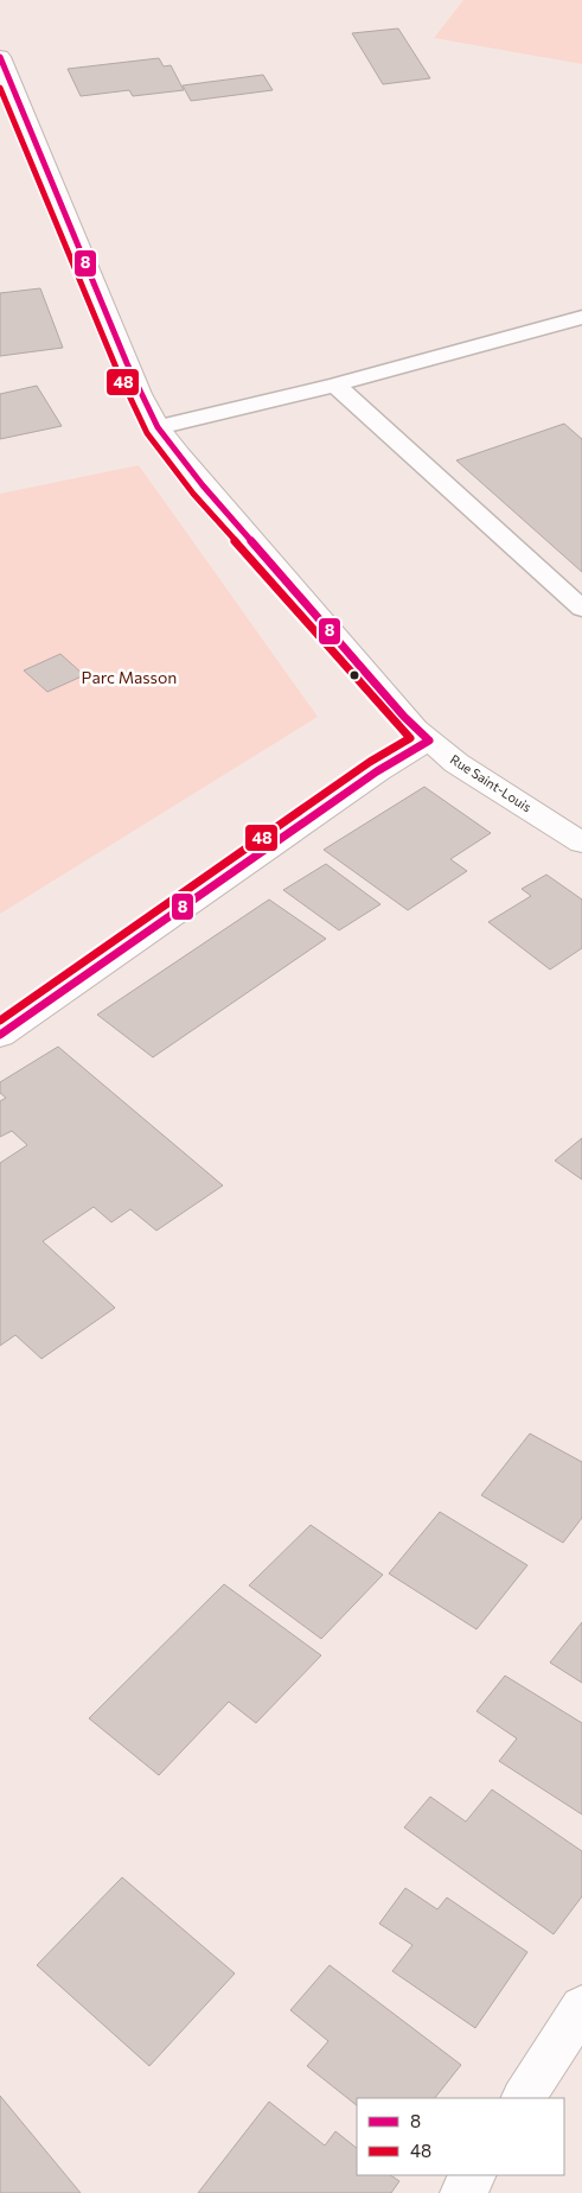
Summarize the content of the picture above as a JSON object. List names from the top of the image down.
{
  "streets": {
    "main road": ["Rue Saint-Louis"]
  },
  "parks": ["Parc Masson"],
  "lines": ["transit line 8", "transit line 48"],
  "legend": ["8", "48"]
}
